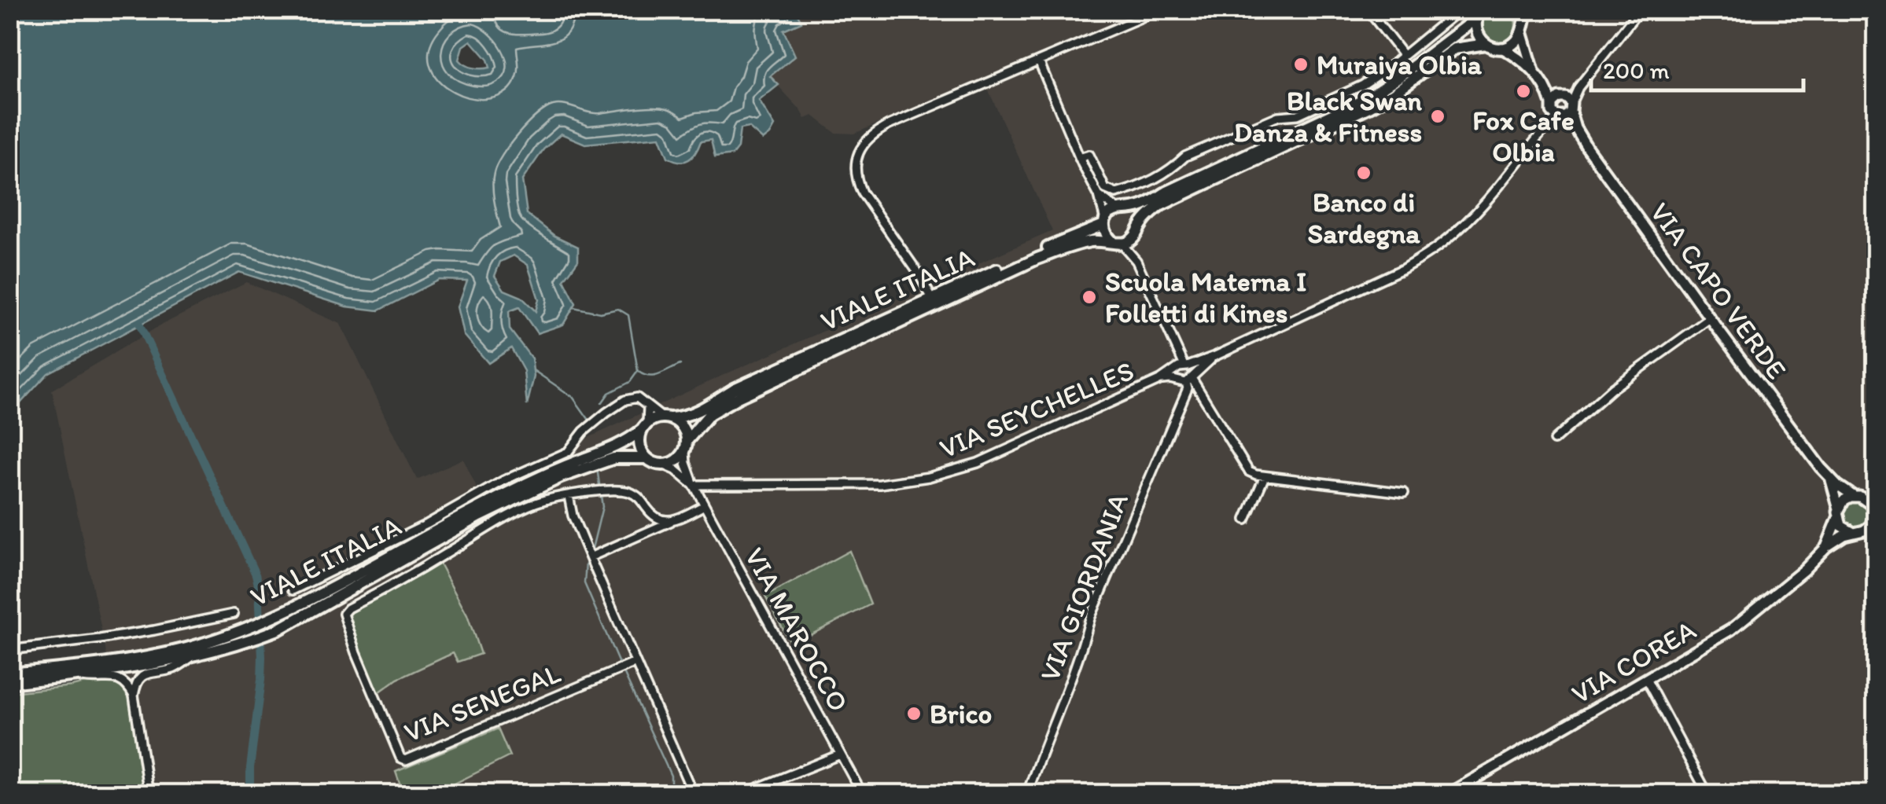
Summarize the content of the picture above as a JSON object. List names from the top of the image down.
{
  "streets": {
    "main road": ["VIALE ITALIA"],
    "street": [
      "VIA CAPO VERDE",
      "VIA SEYCHELLES",
      "VIA GIORDANIA",
      "VIA MAROCCO",
      "VIA COREA",
      "VIA SENEGAL"
    ]
  },
  "crossings": [
    ["VIALE ITALIA", "VIA MAROCCO"],
    ["VIA CAPO VERDE", "VIA SEYCHELLES"],
    ["VIA SEYCHELLES", "VIA GIORDANIA"],
    ["VIA SEYCHELLES", "VIA MAROCCO"]
  ],
  "places": [
    "Muraiya Olbia",
    "Fox Cafe Olbia",
    "Black Swan Danza & Fitness",
    "Banco di Sardegna",
    "Scuola Materna I Folletti di Kines",
    "Brico"
  ],
  "scale_bar": "200 m"
}
